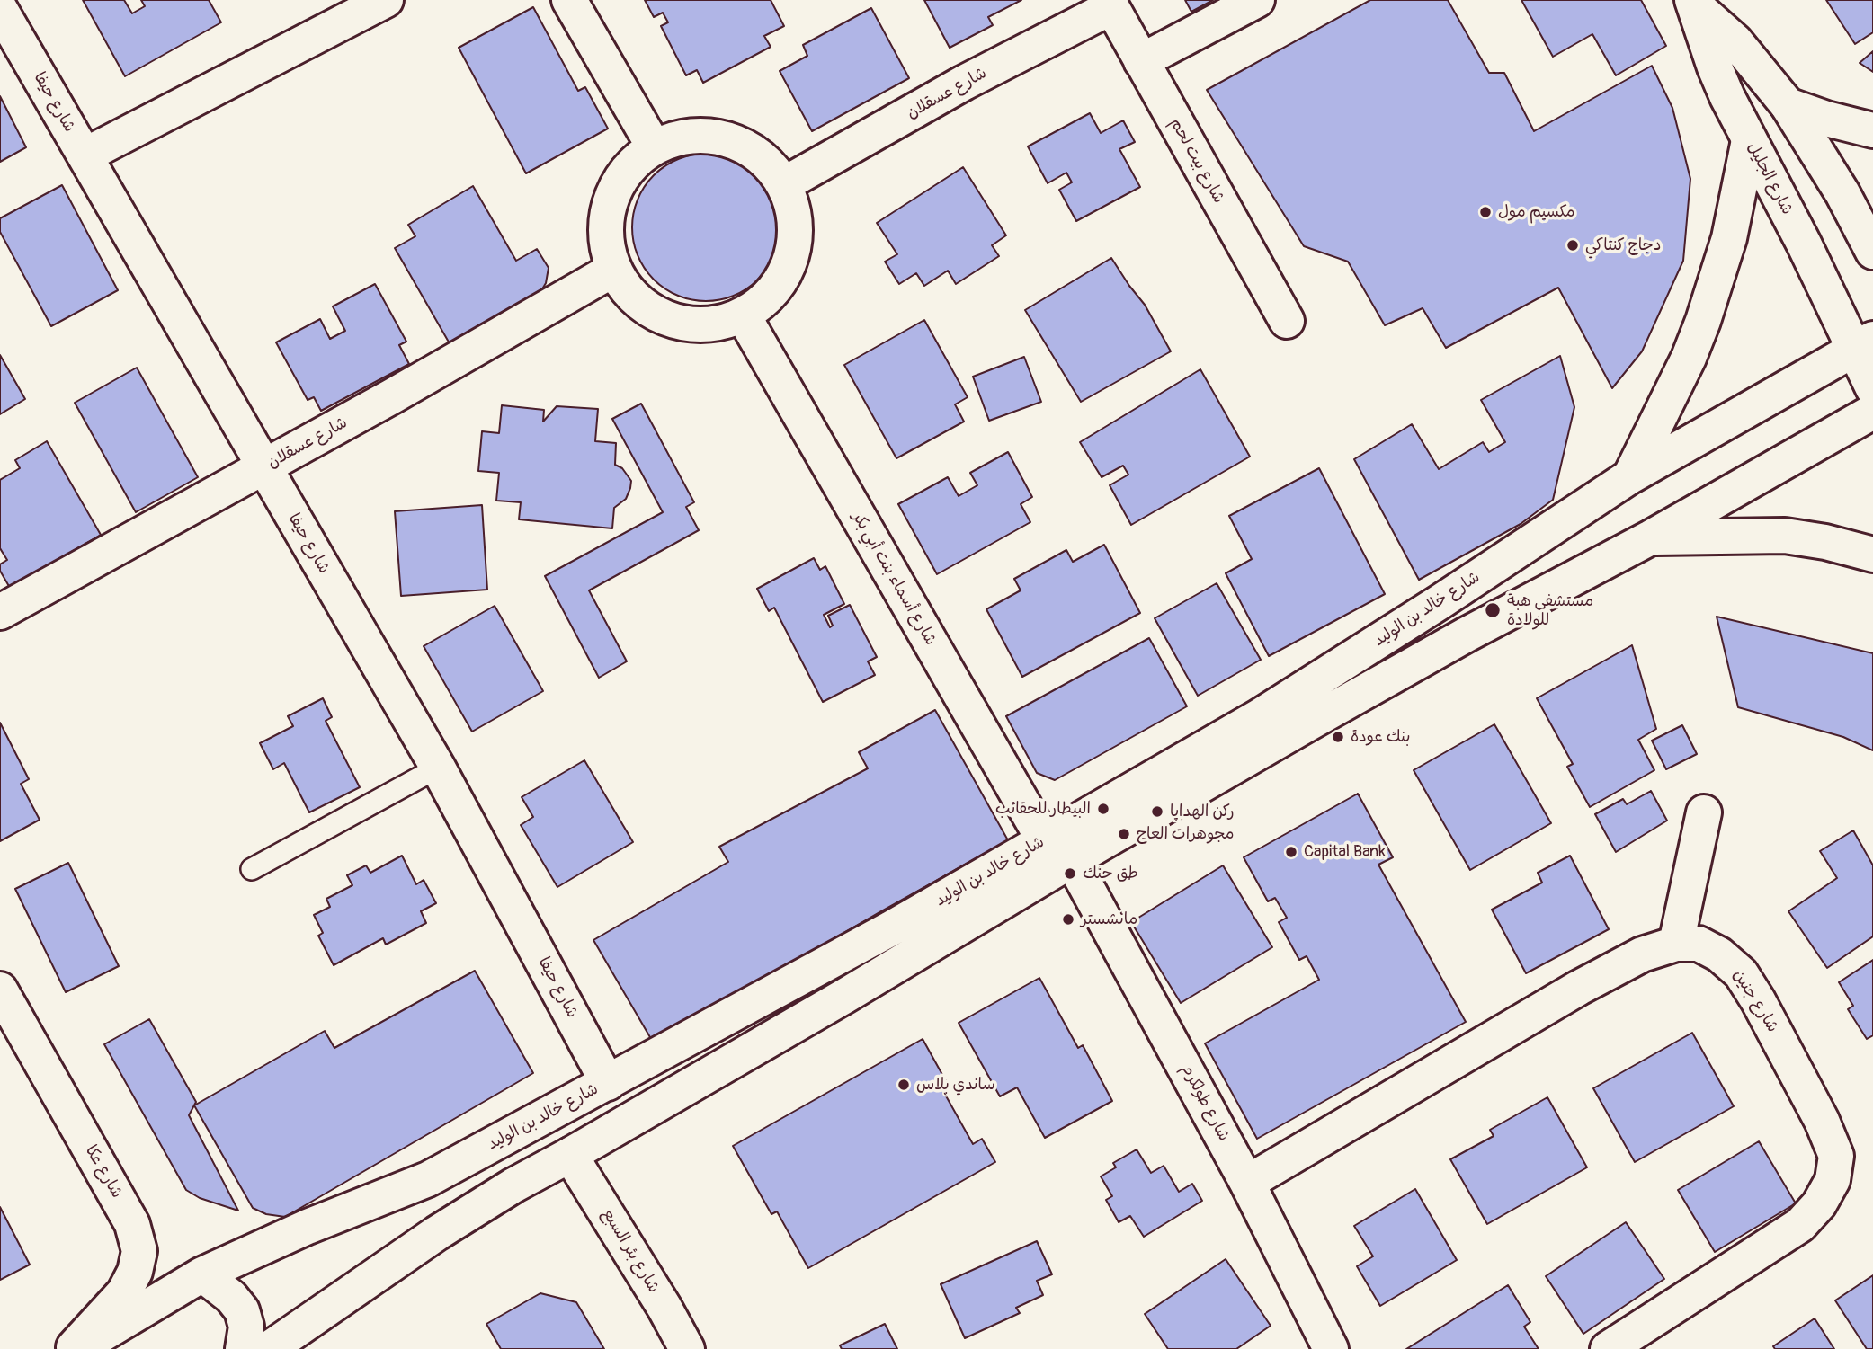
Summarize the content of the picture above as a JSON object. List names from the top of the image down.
{
  "streets": {
    "street": [
      "شارع عسقلان",
      "شارع حيفا",
      "شارع بيت لحم",
      "شارع الجليل",
      "شارع أسماء بنت أبي بكر",
      "شارع خالد بن الوليد",
      "شارع جنين",
      "شارع طولكرم",
      "شارع عكا",
      "شارع بئر السبع"
    ]
  },
  "crossings": [
    ["شارع عسقلان", "شارع حيفا"],
    ["شارع عسقلان", "شارع بيت لحم"],
    ["شارع عسقلان", "شارع أسماء بنت أبي بكر"],
    ["شارع حيفا", "شارع خالد بن الوليد"],
    ["شارع الجليل", "شارع خالد بن الوليد"],
    ["شارع أسماء بنت أبي بكر", "شارع خالد بن الوليد"],
    ["شارع خالد بن الوليد", "شارع طولكرم"],
    ["شارع خالد بن الوليد", "شارع عكا"],
    ["شارع خالد بن الوليد", "شارع بئر السبع"],
    ["شارع جنين", "شارع طولكرم"]
  ],
  "places": [
    "مكسيم مول",
    "دجاج كنتاكي",
    "مستشفى هبة للولادة",
    "بنك عودة",
    "البيطار للحقائب",
    "ركن الهدايا",
    "مجوهرات العاج",
    "Capital Bank",
    "طق حنك",
    "مانشستر",
    "ساندي بلاس"
  ]
}
